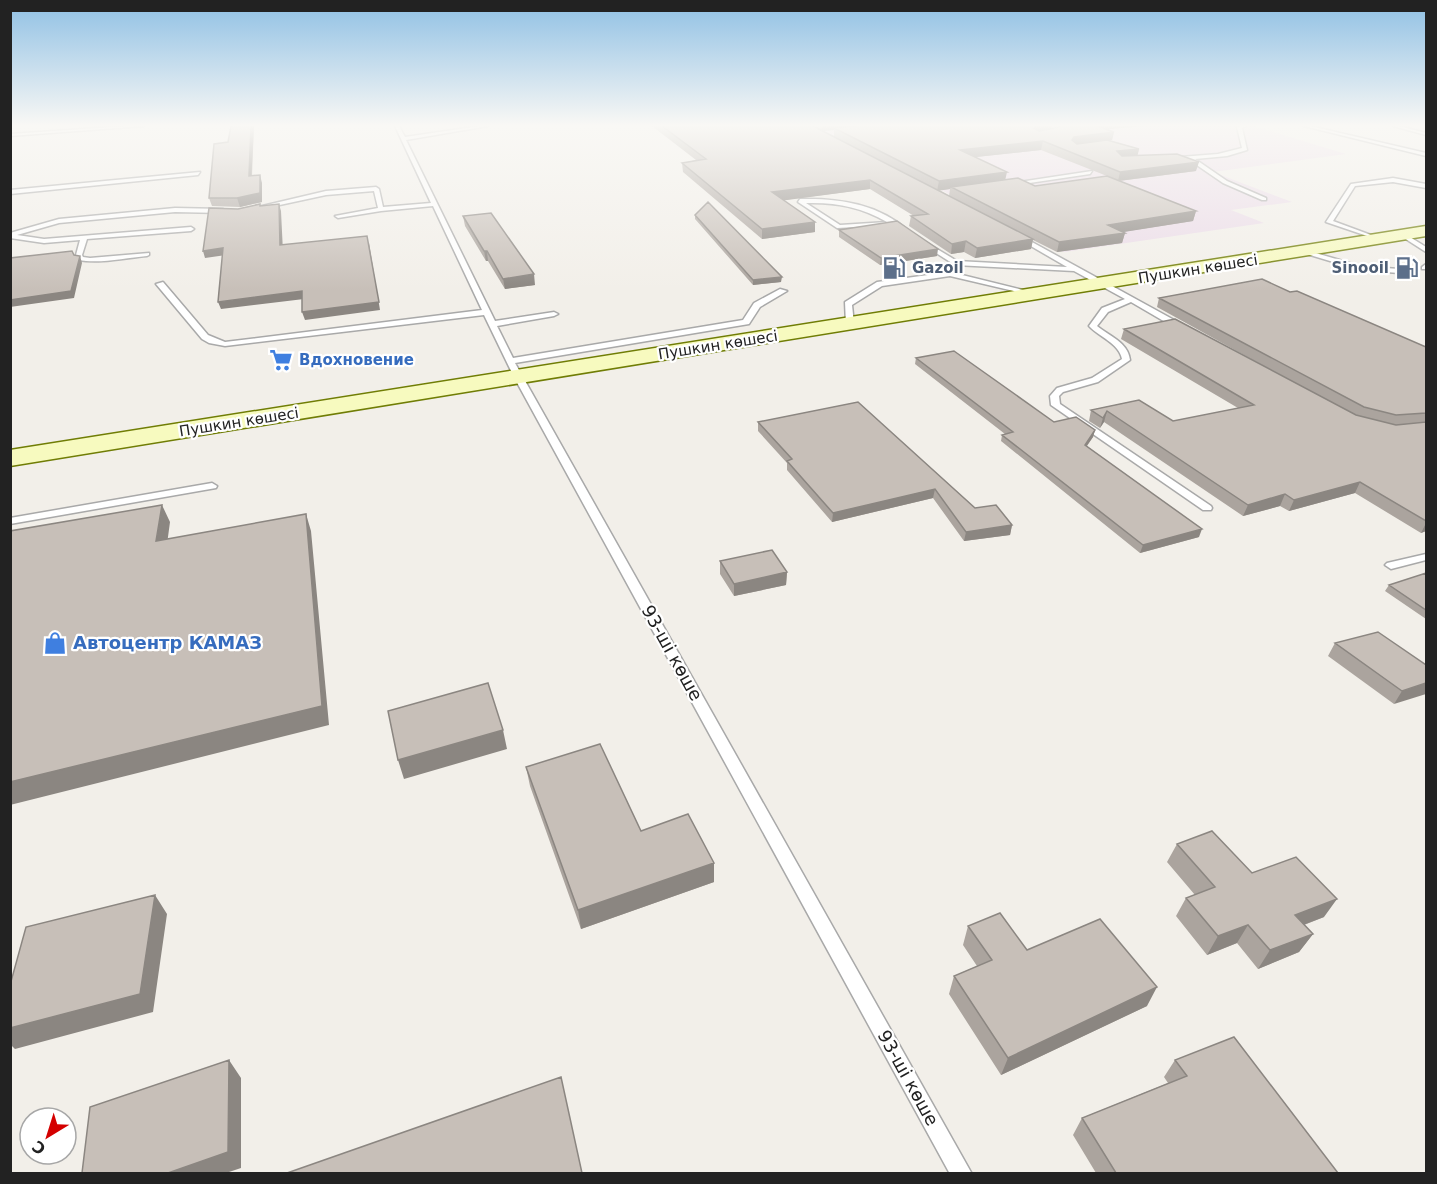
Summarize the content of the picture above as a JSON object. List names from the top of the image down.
{
  "streets": {
    "main road": ["Пушкин көшесі"],
    "lane": ["93-ші көше"]
  },
  "crossings": [
    ["Пушкин көшесі", "93-ші көше"]
  ],
  "places": {
    "fuel station": ["Gazoil", "Sinooil"],
    "supermarket": ["Вдохновение"],
    "shop": ["Автоцентр КАМАЗ"]
  },
  "north": "bottom left"
}
